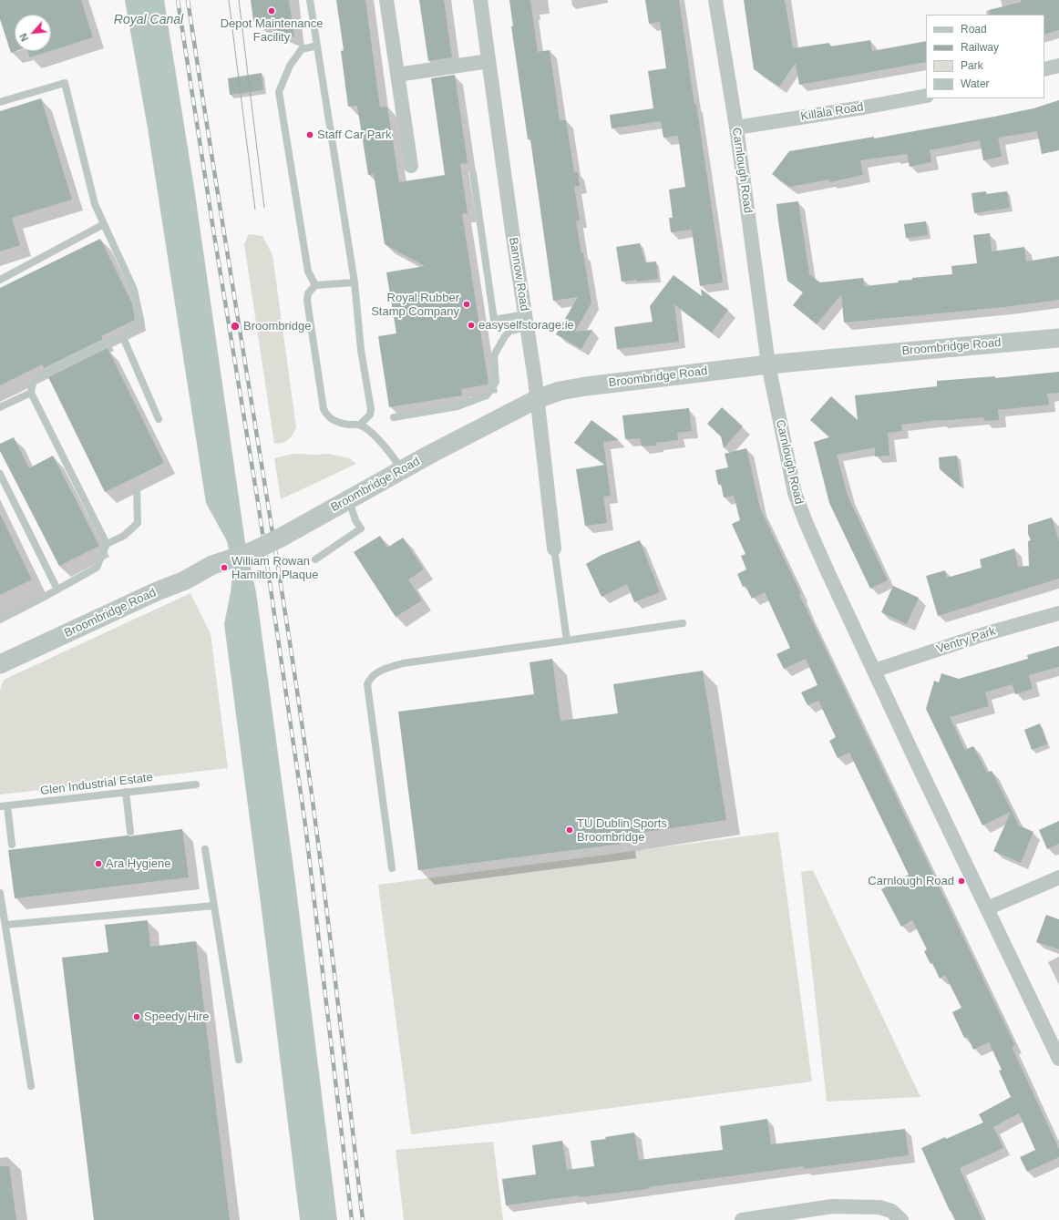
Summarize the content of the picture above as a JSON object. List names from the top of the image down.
{
  "streets": {
    "street": [
      "Killala Road",
      "Carnlough Road",
      "Bannow Road",
      "Broombridge Road",
      "Ventry Park"
    ],
    "lane": ["Glen Industrial Estate"]
  },
  "crossings": [
    ["Killala Road", "Carnlough Road"],
    ["Carnlough Road", "Broombridge Road"],
    ["Carnlough Road", "Ventry Park"],
    ["Bannow Road", "Broombridge Road"]
  ],
  "water": ["Royal Canal"],
  "places": [
    "Depot Maintenance Facility",
    "Staff Car Park",
    "Royal Rubber Stamp Company",
    "easyselfstorage.ie",
    "Broombridge",
    "William Rowan Hamilton Plaque",
    "TU Dublin Sports Broombridge",
    "Ara Hygiene",
    "Carnlough Road",
    "Speedy Hire"
  ],
  "legend": [
    "Road",
    "Railway",
    "Park",
    "Water"
  ],
  "north": "bottom left"
}
